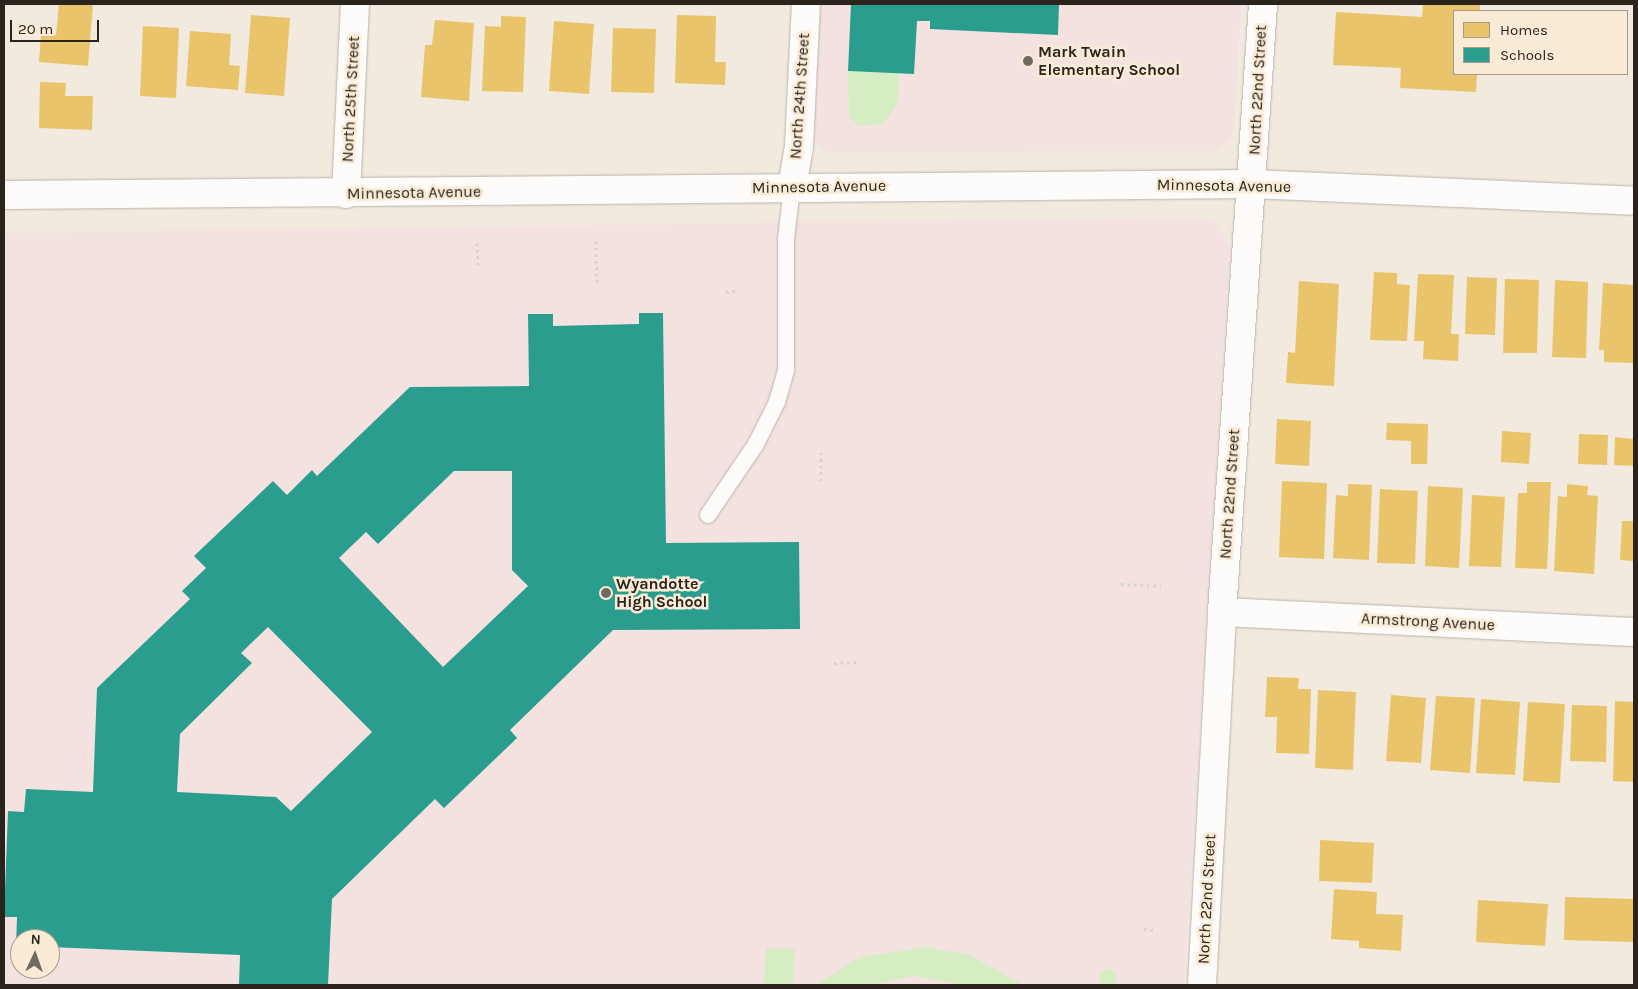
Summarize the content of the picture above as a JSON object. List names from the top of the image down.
{
  "streets": {
    "street": [
      "North 22nd Street",
      "North 24th Street",
      "North 25th Street",
      "Minnesota Avenue",
      "Armstrong Avenue"
    ]
  },
  "crossings": [
    ["North 22nd Street", "Minnesota Avenue"],
    ["North 22nd Street", "Armstrong Avenue"],
    ["North 24th Street", "Minnesota Avenue"],
    ["North 25th Street", "Minnesota Avenue"]
  ],
  "places": ["Mark Twain Elementary School", "Wyandotte High School"],
  "legend": ["Homes", "Schools"],
  "scale_bar": "20 m",
  "north": "top"
}
